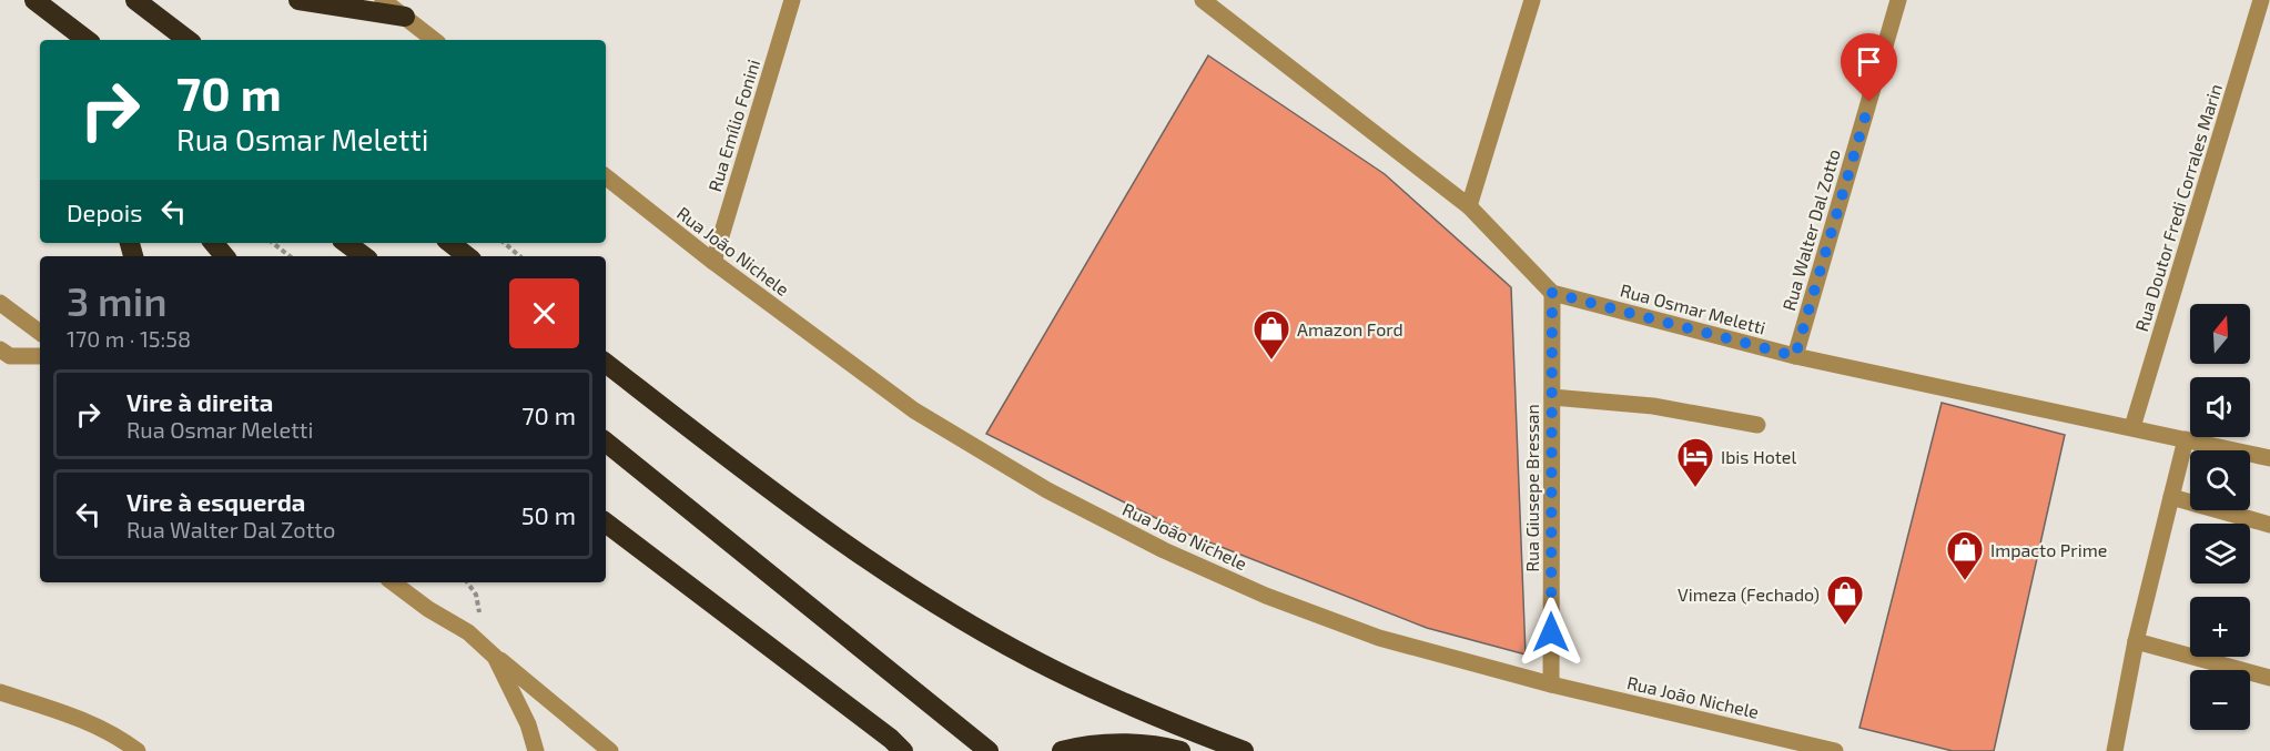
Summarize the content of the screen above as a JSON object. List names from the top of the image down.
{
  "streets": {
    "street": [
      "Rua Emílio Fonini",
      "Rua Doutor Fredi Corrales Marin",
      "Rua Walter Dal Zotto",
      "Rua João Nichele",
      "Rua Osmar Meletti",
      "Rua Giusepe Bressan"
    ]
  },
  "crossings": [
    ["Rua Emílio Fonini", "Rua João Nichele"],
    ["Rua Doutor Fredi Corrales Marin", "Rua Osmar Meletti"],
    ["Rua Walter Dal Zotto", "Rua Osmar Meletti"],
    ["Rua João Nichele", "Rua Giusepe Bressan"],
    ["Rua Osmar Meletti", "Rua Giusepe Bressan"]
  ],
  "places": {
    "shop": ["Amazon Ford", "Impacto Prime", "Vimeza (Fechado)"],
    "hotel": ["Ibis Hotel"]
  },
  "north": "top",
  "page": {
    "turn": ["70 m", "Rua Osmar Meletti"],
    "then": "Depois",
    "heading": ["3 min", "170 m · 15:58"],
    "map_buttons": ["+", "−"],
    "list": [
      {
        "name": "Vire à direita",
        "note": "Rua Osmar Meletti",
        "value": "70 m"
      },
      {
        "name": "Vire à esquerda",
        "note": "Rua Walter Dal Zotto",
        "value": "50 m"
      }
    ]
  }
}
